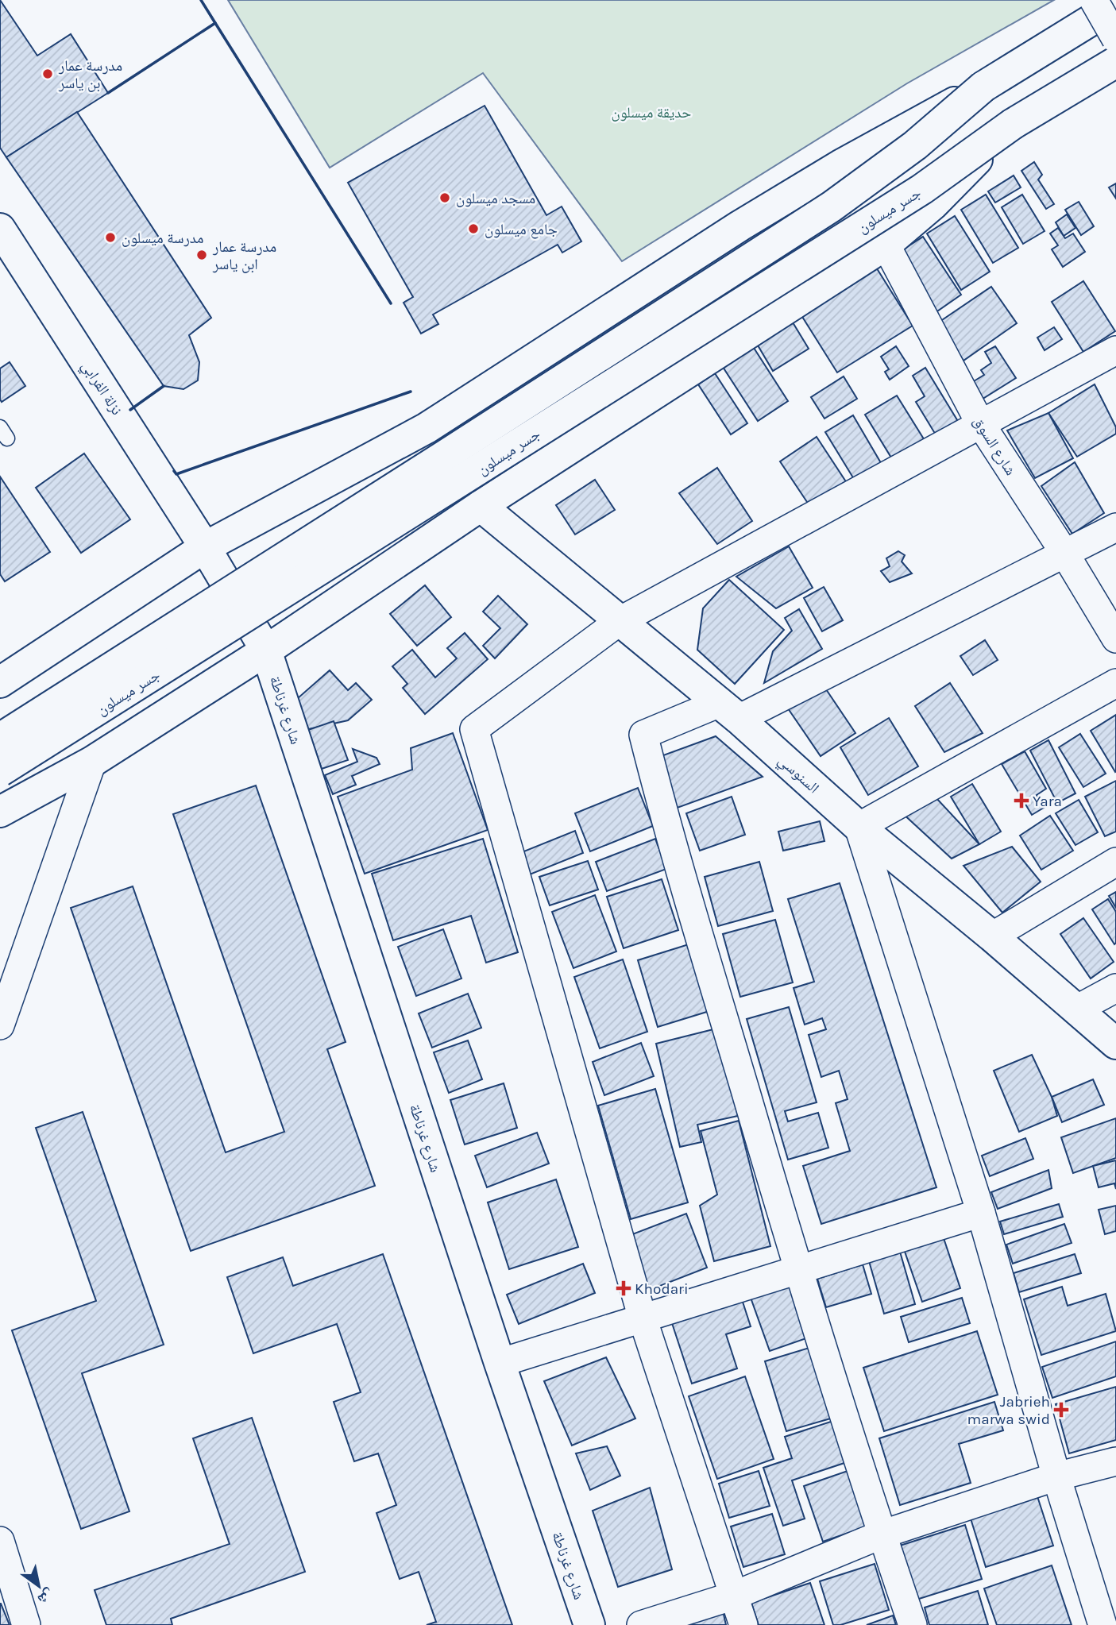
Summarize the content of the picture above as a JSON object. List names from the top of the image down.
{
  "streets": {
    "main road": [
      "جسر ميسلون",
      "نزلة الفرابي",
      "شارع غرناطة",
      "السنوسي"
    ],
    "street": ["شارع السوق"]
  },
  "crossings": [
    ["نزلة الفرابي", "شارع غرناطة"]
  ],
  "parks": ["حديقة ميسلون"],
  "places": {
    "other": [
      "مدرسة عمار بن ياسر",
      "مسجد ميسلون",
      "جامع ميسلون",
      "مدرسة ميسلون",
      "مدرسة عمار ابن ياسر"
    ],
    "health": ["Yara", "Khodari", "Jabrieh marwa swid"]
  },
  "north": "bottom right"
}
